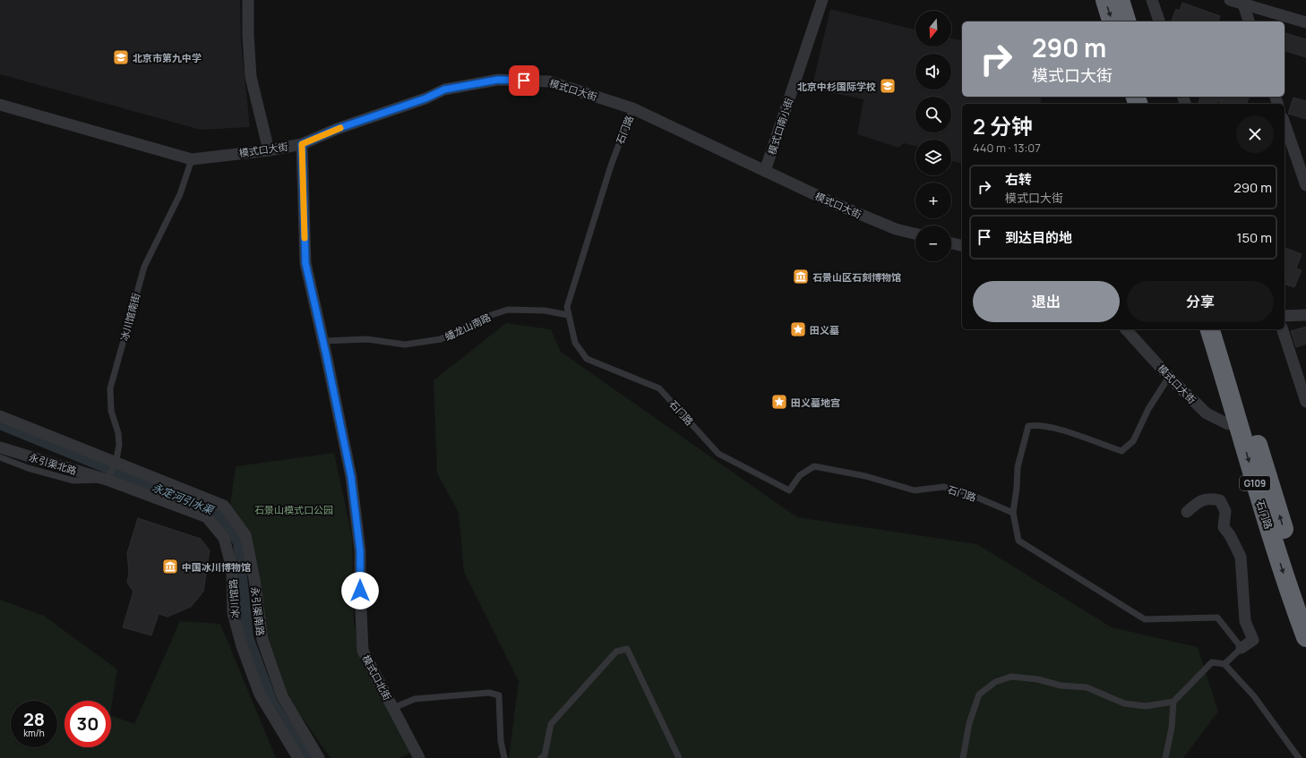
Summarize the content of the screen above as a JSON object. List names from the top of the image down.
{
  "streets": {
    "highway": ["石门路", "G109"],
    "street": [
      "模式口大街",
      "模式口南小街",
      "永引渠北路",
      "冰川馆路",
      "永引渠南路",
      "模式口北街"
    ],
    "lane": ["冰川馆南街", "蟠龙山南路"]
  },
  "crossings": [
    ["模式口大街", "模式口南小街"],
    ["模式口大街", "石门路"],
    ["模式口大街", "冰川馆南街"],
    ["模式口大街", "模式口北街"],
    ["石门路", "蟠龙山南路"],
    ["冰川馆南街", "永引渠北路"],
    ["冰川馆南街", "冰川馆路"],
    ["冰川馆南街", "永引渠南路"],
    ["蟠龙山南路", "模式口北街"],
    ["永引渠北路", "冰川馆路"]
  ],
  "water": ["永定河引水渠"],
  "parks": ["石景山模式口公园"],
  "places": {
    "school or university": ["北京市第九中学", "北京中杉国际学校"],
    "museum": ["石景山区石刻博物馆", "中国冰川博物馆"],
    "place": ["田义墓", "田义墓地宫"]
  },
  "north": "bottom",
  "page": {
    "map_buttons": ["+", "−"],
    "turn": ["290 m", "模式口大街"],
    "heading": ["2 分钟", "440 m · 13:07"],
    "list": [
      {
        "name": "右转",
        "note": "模式口大街",
        "value": "290 m"
      },
      {
        "name": "到达目的地",
        "value": "150 m"
      }
    ],
    "buttons": ["退出", "分享"],
    "speed": "28 km/h",
    "limit": "30"
  }
}
